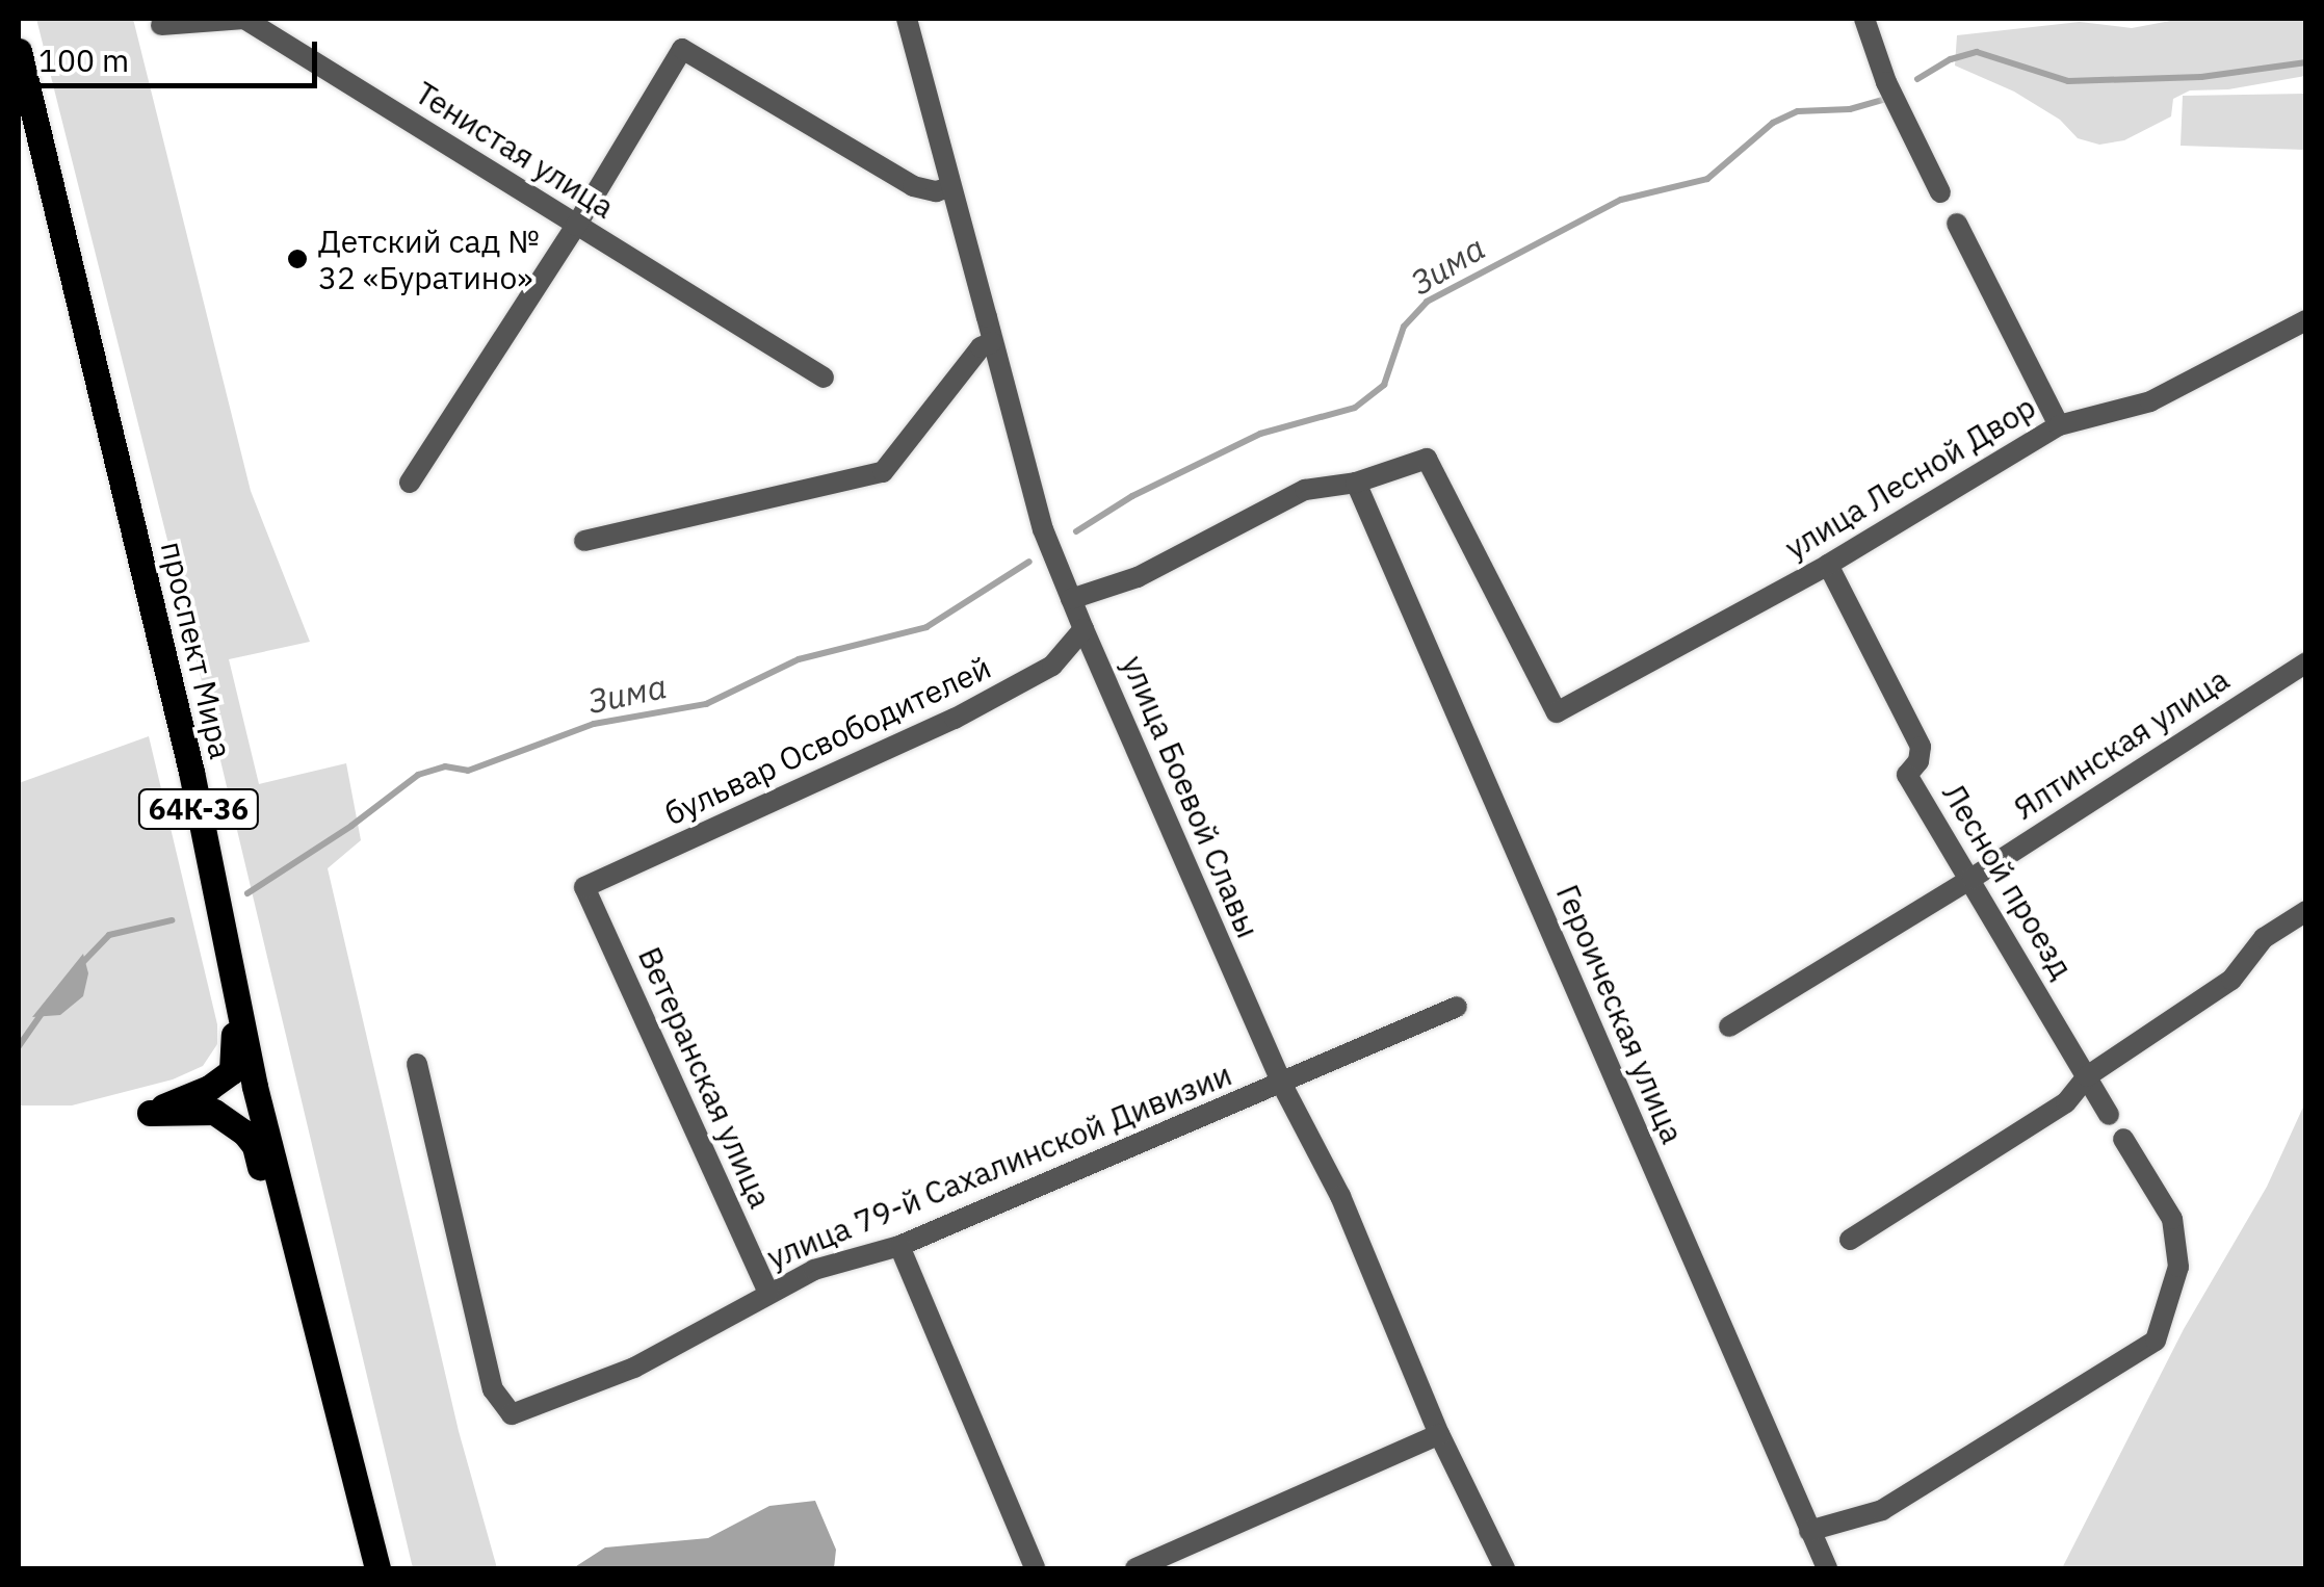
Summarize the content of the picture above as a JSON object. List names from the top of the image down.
{
  "streets": {
    "main road": ["проспект Мира", "64К-36"],
    "street": [
      "Тенистая улица",
      "улица Лесной Двор",
      "бульвар Освободителей",
      "Ялтинская улица",
      "улица Боевой Славы",
      "Лесной проезд",
      "Героическая улица",
      "Ветеранская улица",
      "улица 79-й Сахалинской Дивизии"
    ]
  },
  "crossings": [
    ["улица Лесной Двор", "Лесной проезд"],
    ["улица Лесной Двор", "Героическая улица"],
    ["бульвар Освободителей", "улица Боевой Славы"],
    ["бульвар Освободителей", "Ветеранская улица"],
    ["Ялтинская улица", "Лесной проезд"],
    ["улица Боевой Славы", "улица 79-й Сахалинской Дивизии"],
    ["Ветеранская улица", "улица 79-й Сахалинской Дивизии"]
  ],
  "water": ["Зима"],
  "places": ["Детский сад № 32 «Буратино»"],
  "scale_bar": "100 m"
}
